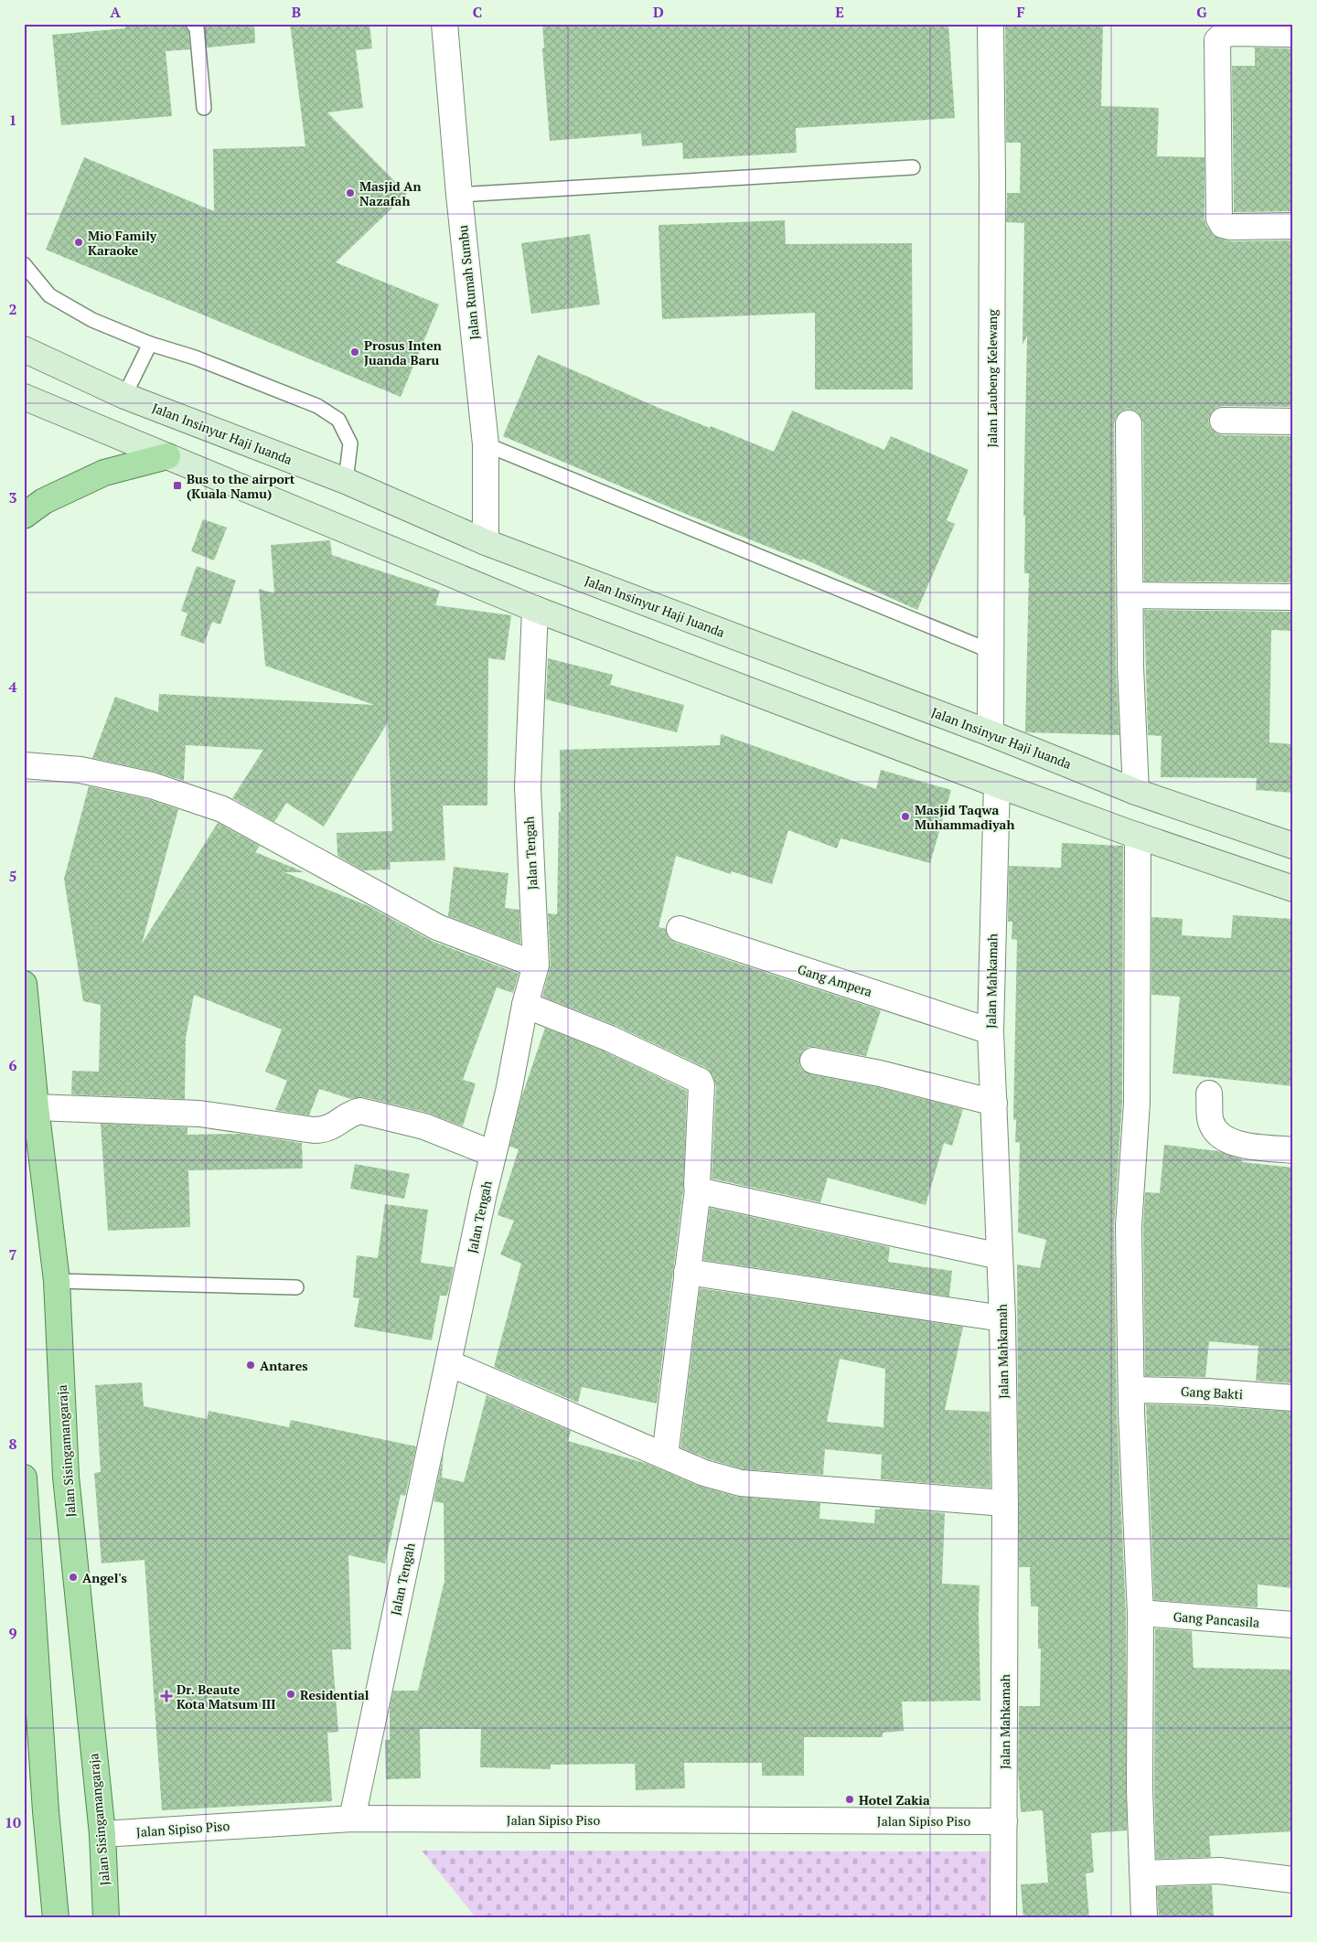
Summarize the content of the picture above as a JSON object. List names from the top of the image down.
{
  "streets": {
    "main road": ["Jalan Insinyur Haji Juanda", "Jalan Sisingamangaraja"],
    "street": [
      "Jalan Rumah Sumbu",
      "Jalan Laubeng Kelewang",
      "Jalan Tengah",
      "Gang Ampera",
      "Jalan Mahkamah",
      "Gang Bakti",
      "Gang Pancasila",
      "Jalan Sipiso Piso"
    ]
  },
  "crossings": [
    ["Jalan Rumah Sumbu", "Jalan Insinyur Haji Juanda"],
    ["Jalan Laubeng Kelewang", "Jalan Insinyur Haji Juanda"],
    ["Jalan Tengah", "Jalan Sipiso Piso"],
    ["Gang Ampera", "Jalan Mahkamah"],
    ["Jalan Mahkamah", "Jalan Sipiso Piso"],
    ["Jalan Sisingamangaraja", "Jalan Sipiso Piso"]
  ],
  "places": {
    "other": [
      "Masjid An Nazafah",
      "Mio Family Karaoke",
      "Prosus Inten Juanda Baru",
      "Masjid Taqwa Muhammadiyah",
      "Antares",
      "Angel's",
      "Residential",
      "Hotel Zakia"
    ],
    "transit": ["Bus to the airport (Kuala Namu)"],
    "health": ["Dr. Beaute Kota Matsum III"]
  },
  "grid": {
    "columns": [
      "A",
      "B",
      "C",
      "D",
      "E",
      "F",
      "G"
    ],
    "rows": [
      "1",
      "2",
      "3",
      "4",
      "5",
      "6",
      "7",
      "8",
      "9",
      "10"
    ]
  }
}
